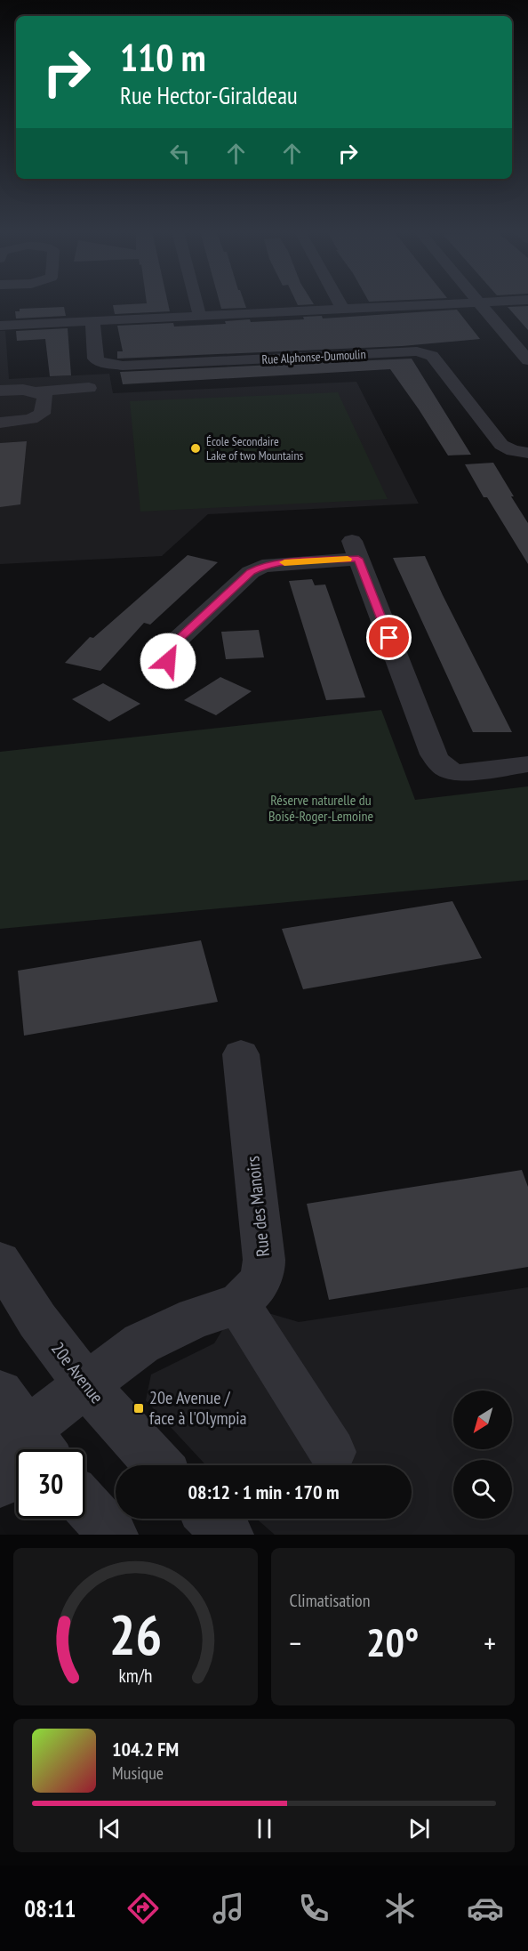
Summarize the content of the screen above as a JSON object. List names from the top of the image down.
{
  "streets": {
    "street": ["Rue Alphonse-Dumoulin", "Rue des Manoirs", "20e Avenue"]
  },
  "crossings": [
    ["Rue des Manoirs", "20e Avenue"]
  ],
  "parks": ["Réserve naturelle du Boisé-Roger-Lemoine"],
  "places": {
    "other": ["École Secondaire Lake of two Mountains"],
    "transit": ["20e Avenue / face à l'Olympia"]
  },
  "north": "bottom left",
  "page": {
    "turn": ["110 m", "Rue Hector-Giraldeau"],
    "limit": "30",
    "trip": "08:12 · 1 min · 170 m",
    "tile": "Climatisation",
    "heat": ["−", "20°", "+"],
    "song": ["104.2 FM", "Musique"],
    "tabs": "08:11",
    "gauge": ["26", "km/h"]
  }
}
